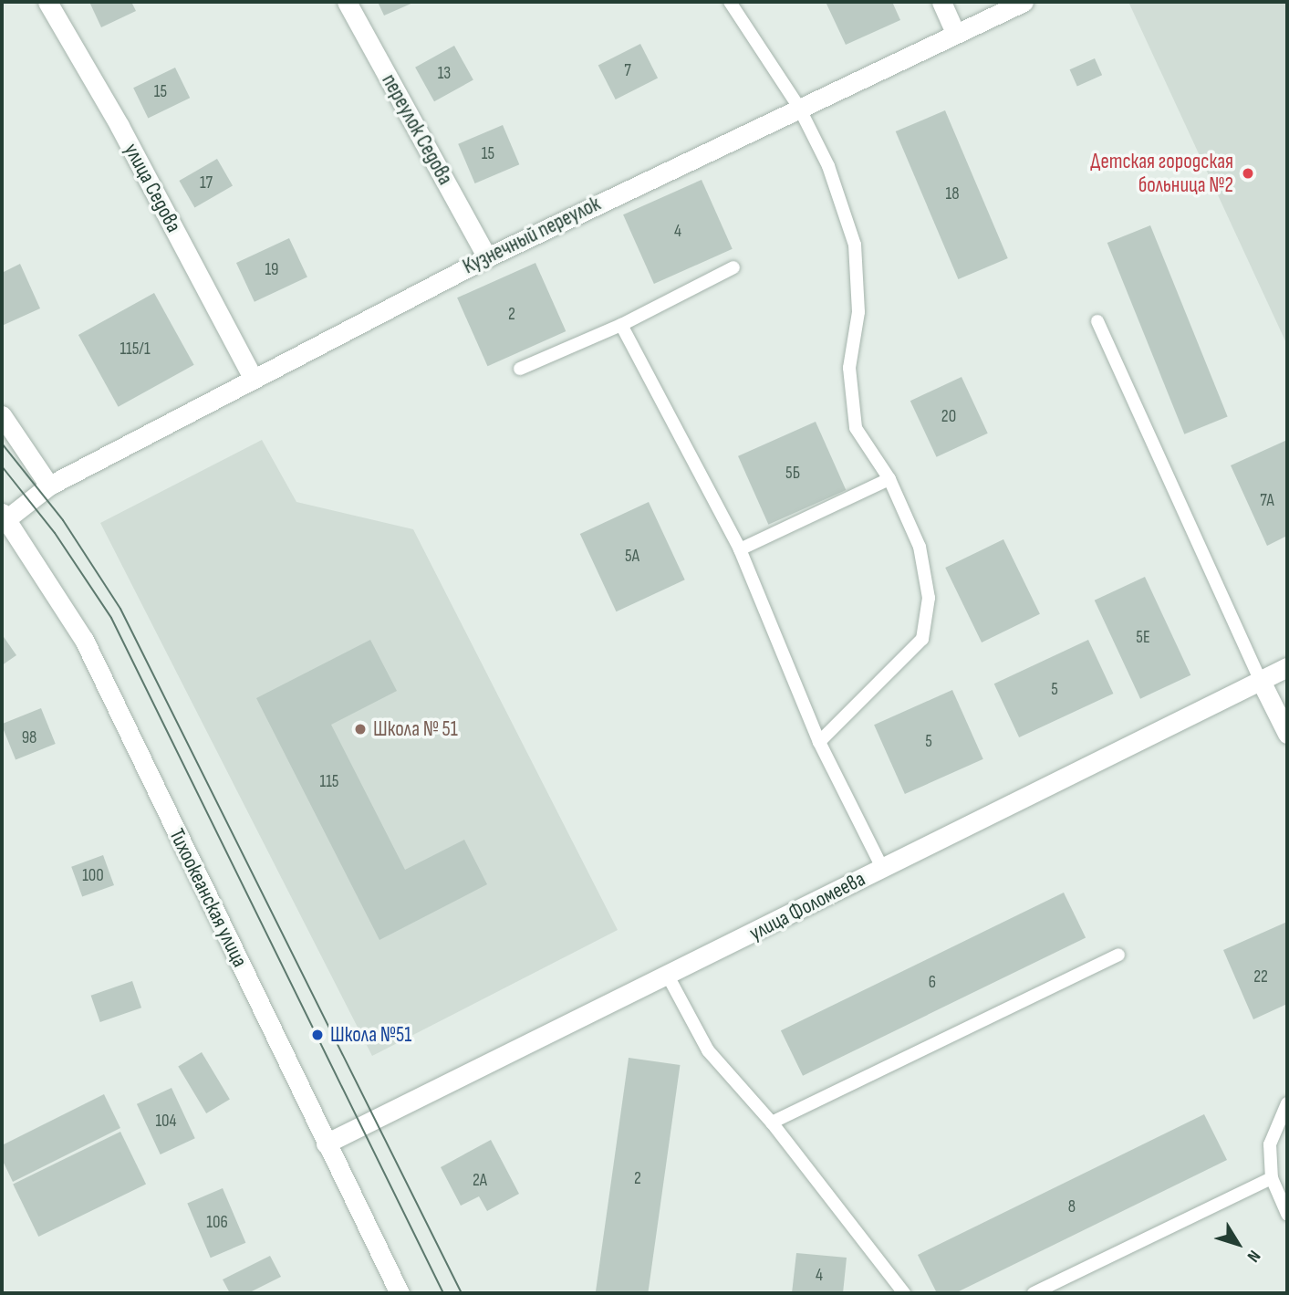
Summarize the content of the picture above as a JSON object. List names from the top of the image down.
{
  "streets": {
    "street": [
      "переулок Седова",
      "улица Седова",
      "Кузнечный переулок",
      "Тихоокеанская улица",
      "улица Фоломеева"
    ]
  },
  "crossings": [
    ["переулок Седова", "Кузнечный переулок"],
    ["улица Седова", "Кузнечный переулок"],
    ["Кузнечный переулок", "Тихоокеанская улица"],
    ["Тихоокеанская улица", "улица Фоломеева"]
  ],
  "places": ["Детская городская больница №2", "Школа № 51", "Школа №51"],
  "house_numbers": [
    "7",
    "13",
    "15",
    "15",
    "17",
    "18",
    "4",
    "19",
    "2",
    "115/1",
    "20",
    "5Б",
    "7А",
    "5А",
    "5Е",
    "5",
    "98",
    "5",
    "115",
    "100",
    "22",
    "6",
    "104",
    "2",
    "2А",
    "8",
    "106",
    "4"
  ],
  "north": "bottom right"
}
